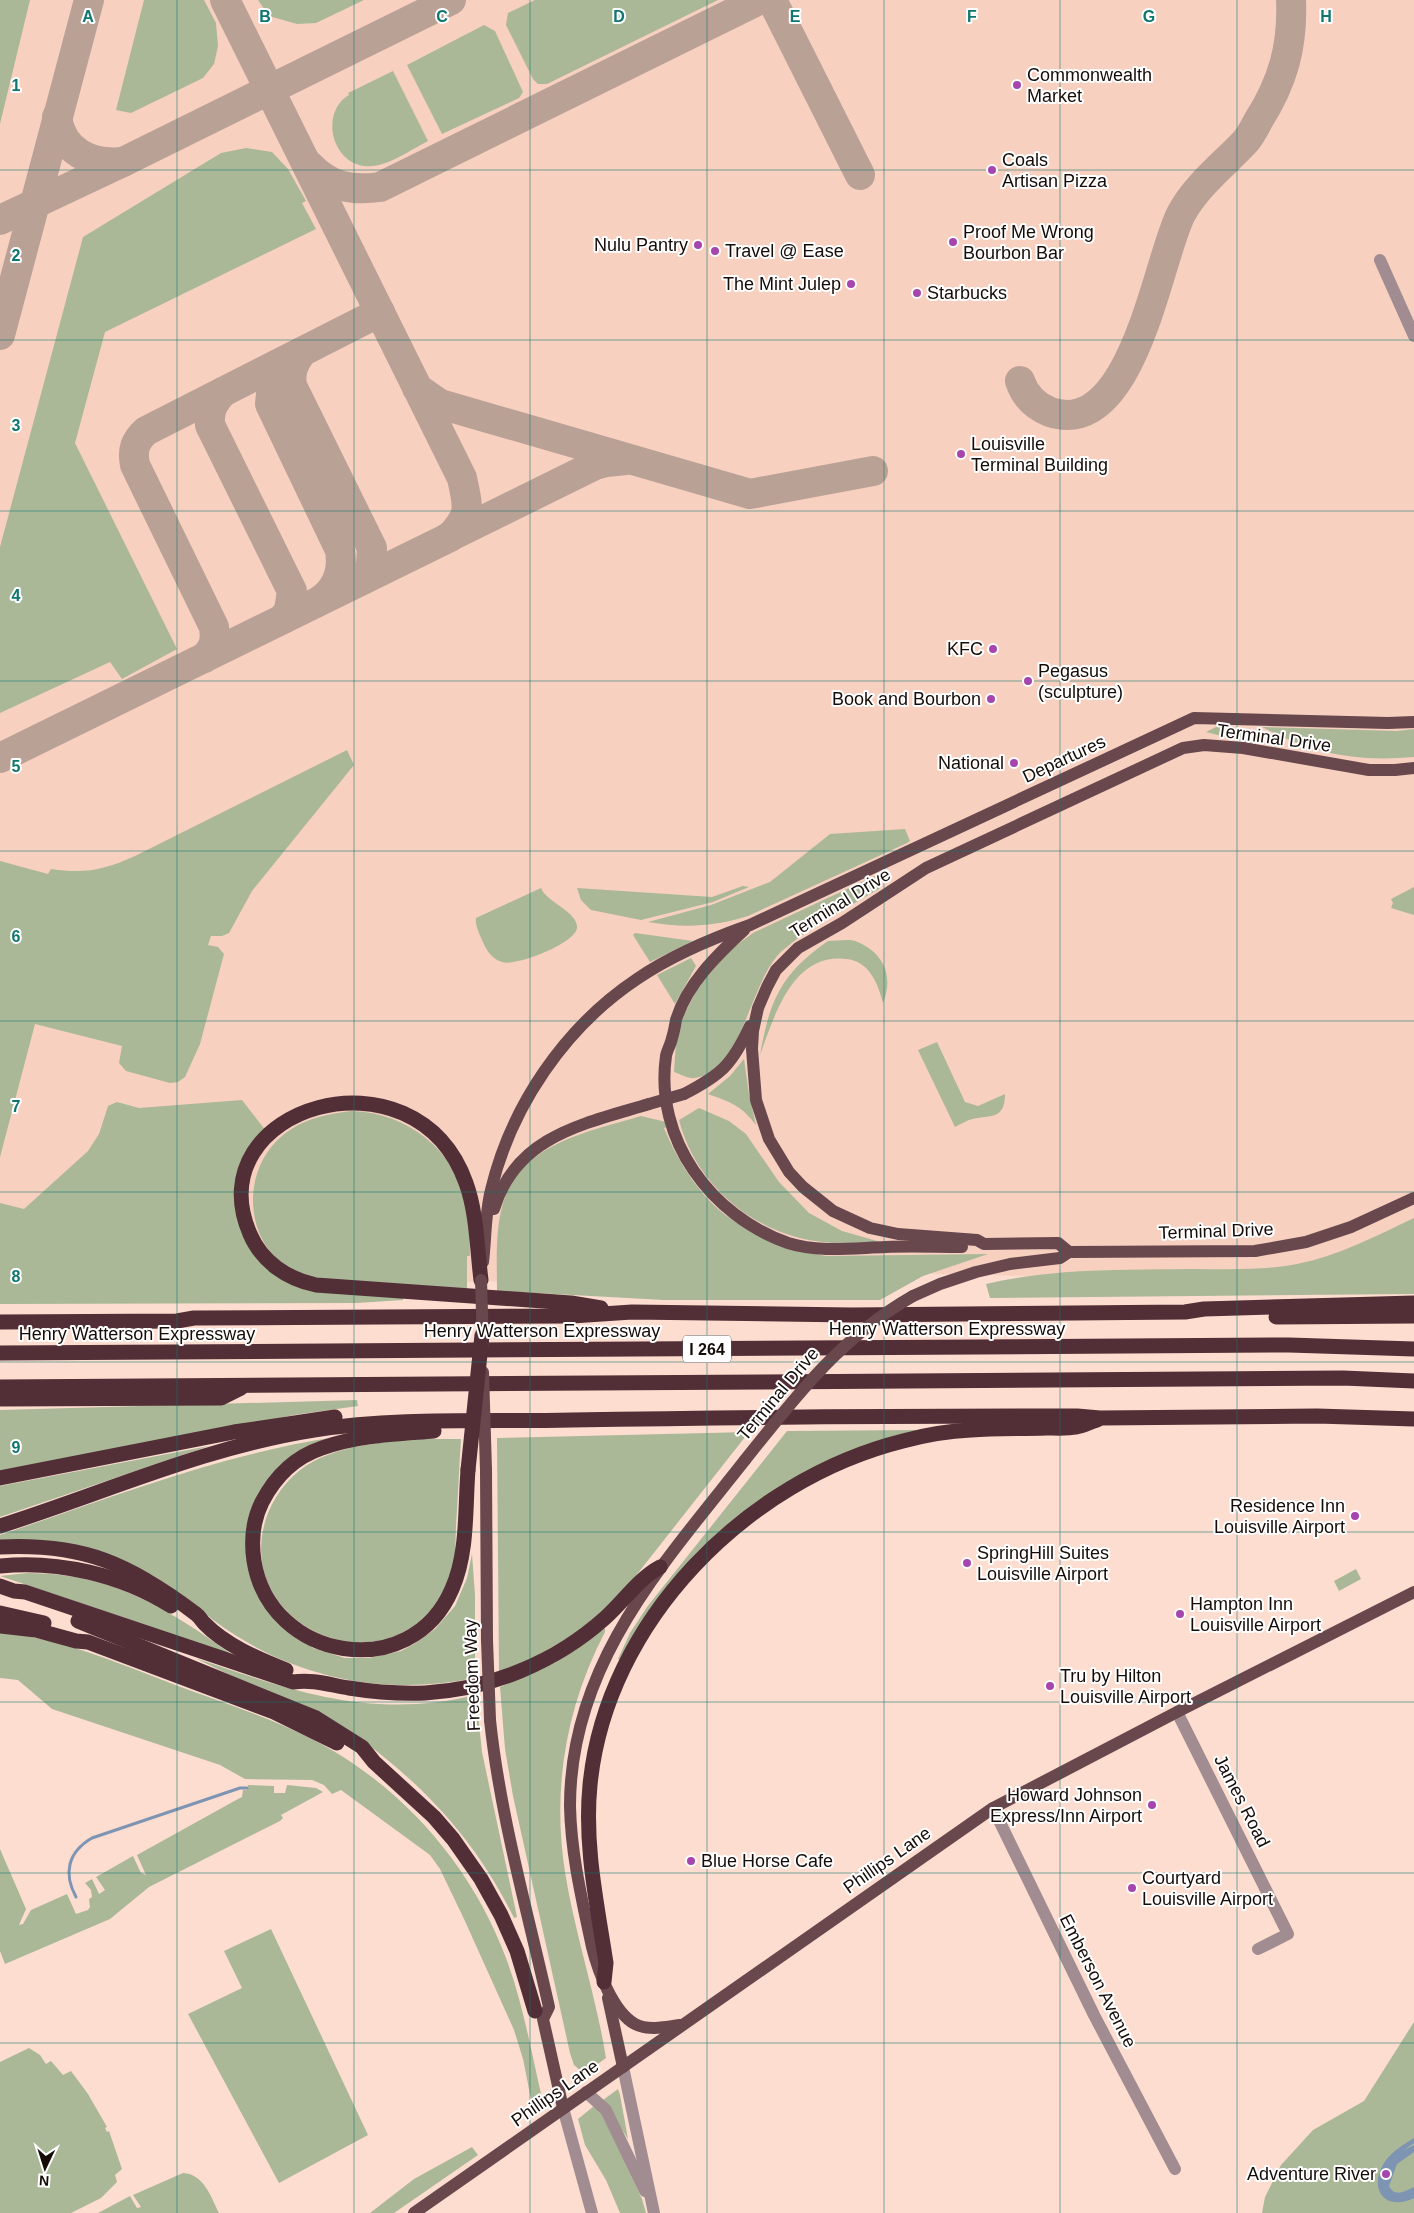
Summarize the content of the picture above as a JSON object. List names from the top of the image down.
{
  "streets": {
    "highway": ["Henry Watterson Expressway", "I 264"],
    "main road": [
      "Terminal Drive",
      "Departures",
      "Freedom Way",
      "Phillips Lane"
    ],
    "street": ["James Road", "Emberson Avenue"]
  },
  "crossings": [
    ["Departures", "Freedom Way"],
    ["Freedom Way", "Phillips Lane"],
    ["James Road", "Phillips Lane"],
    ["Phillips Lane", "Emberson Avenue"]
  ],
  "places": [
    "Commonwealth Market",
    "Coals Artisan Pizza",
    "Proof Me Wrong Bourbon Bar",
    "Nulu Pantry",
    "Travel @ Ease",
    "The Mint Julep",
    "Starbucks",
    "Louisville Terminal Building",
    "KFC",
    "Pegasus (sculpture)",
    "Book and Bourbon",
    "National",
    "Residence Inn Louisville Airport",
    "SpringHill Suites Louisville Airport",
    "Hampton Inn Louisville Airport",
    "Tru by Hilton Louisville Airport",
    "Howard Johnson Express/Inn Airport",
    "Blue Horse Cafe",
    "Courtyard Louisville Airport",
    "Adventure River"
  ],
  "north": "bottom",
  "grid": {
    "columns": [
      "A",
      "B",
      "C",
      "D",
      "E",
      "F",
      "G",
      "H"
    ],
    "rows": [
      "1",
      "2",
      "3",
      "4",
      "5",
      "6",
      "7",
      "8",
      "9"
    ]
  }
}
